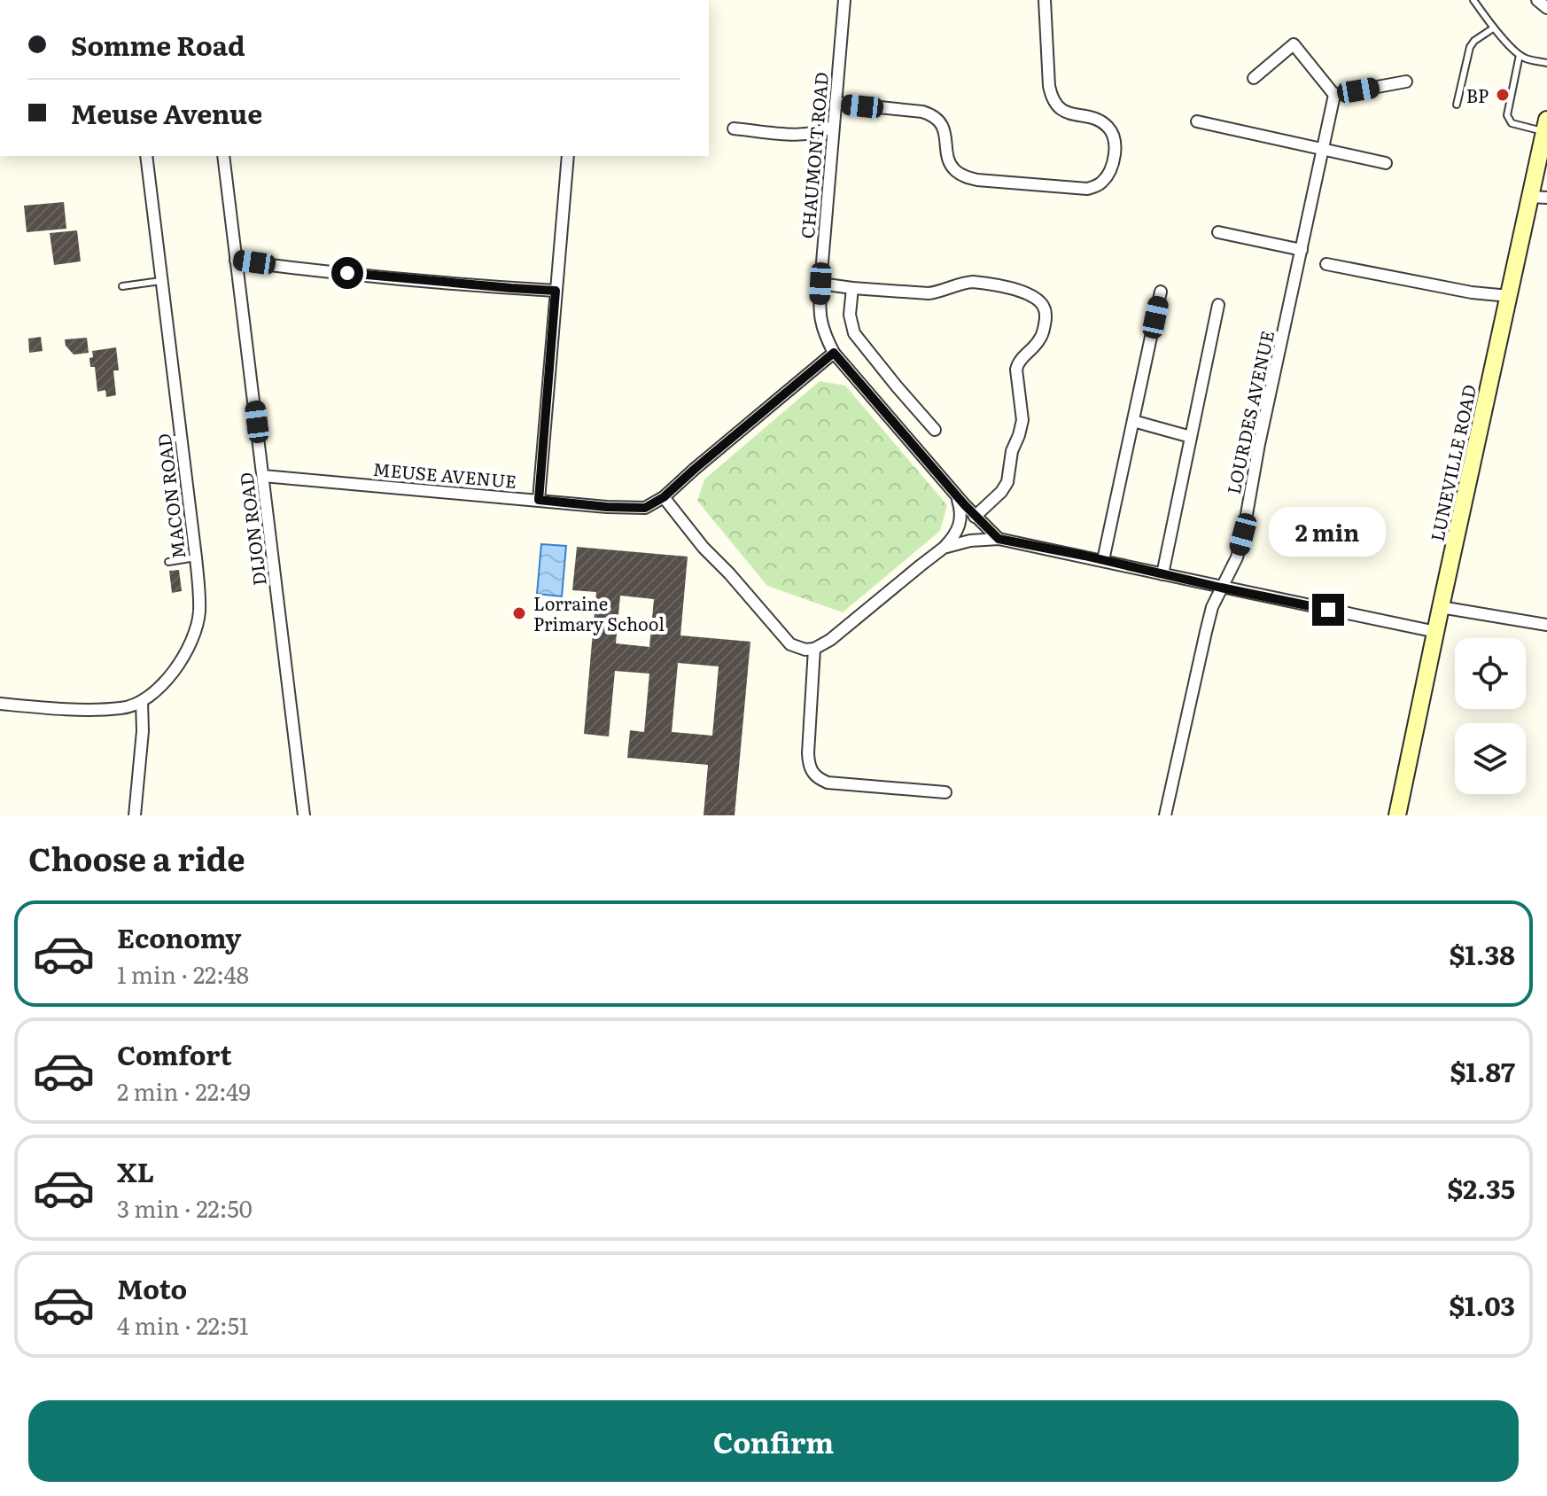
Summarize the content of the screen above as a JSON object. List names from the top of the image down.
{
  "streets": {
    "street": [
      "CHAUMONT ROAD",
      "LOURDES AVENUE",
      "LUNEVILLE ROAD",
      "MEUSE AVENUE",
      "MACON ROAD",
      "DIJON ROAD"
    ]
  },
  "crossings": [
    ["CHAUMONT ROAD", "MEUSE AVENUE"],
    ["MEUSE AVENUE", "DIJON ROAD"]
  ],
  "places": ["BP", "Lorraine Primary School"],
  "page": {
    "banner": ["Somme Road", "Meuse Avenue"],
    "bubble": "2 min",
    "heading": "Choose a ride",
    "list": [
      {
        "name": "Economy",
        "note": "1 min · 22:48",
        "value": "$1.38"
      },
      {
        "name": "Comfort",
        "note": "2 min · 22:49",
        "value": "$1.87"
      },
      {
        "name": "XL",
        "note": "3 min · 22:50",
        "value": "$2.35"
      },
      {
        "name": "Moto",
        "note": "4 min · 22:51",
        "value": "$1.03"
      }
    ],
    "buttons": "Confirm"
  }
}
